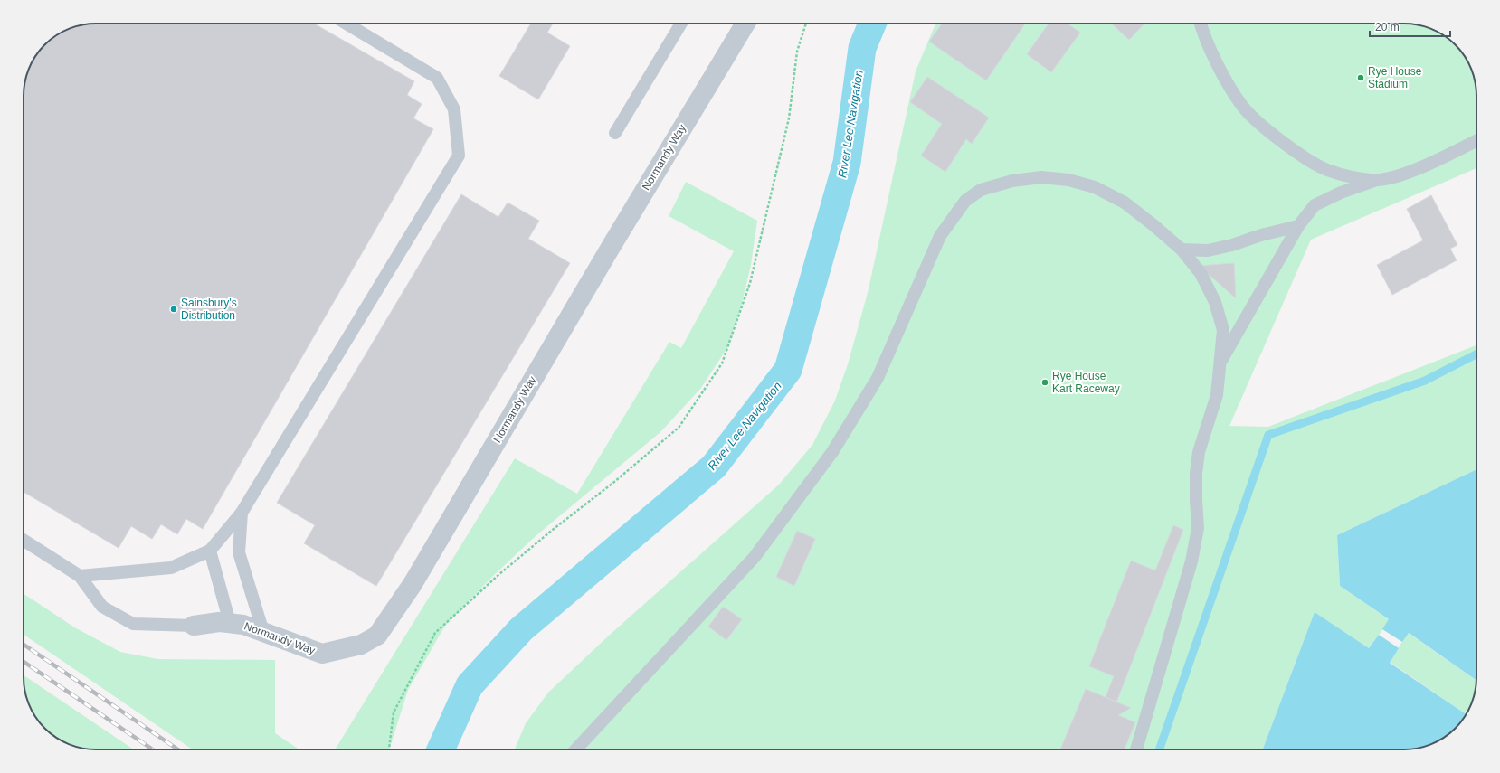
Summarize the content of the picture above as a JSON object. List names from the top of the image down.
{
  "streets": {
    "street": ["Normandy Way"]
  },
  "water": ["River Lee Navigation"],
  "places": ["Rye House Stadium", "Sainsbury's Distribution", "Rye House Kart Raceway"],
  "scale_bar": "20 m"
}
